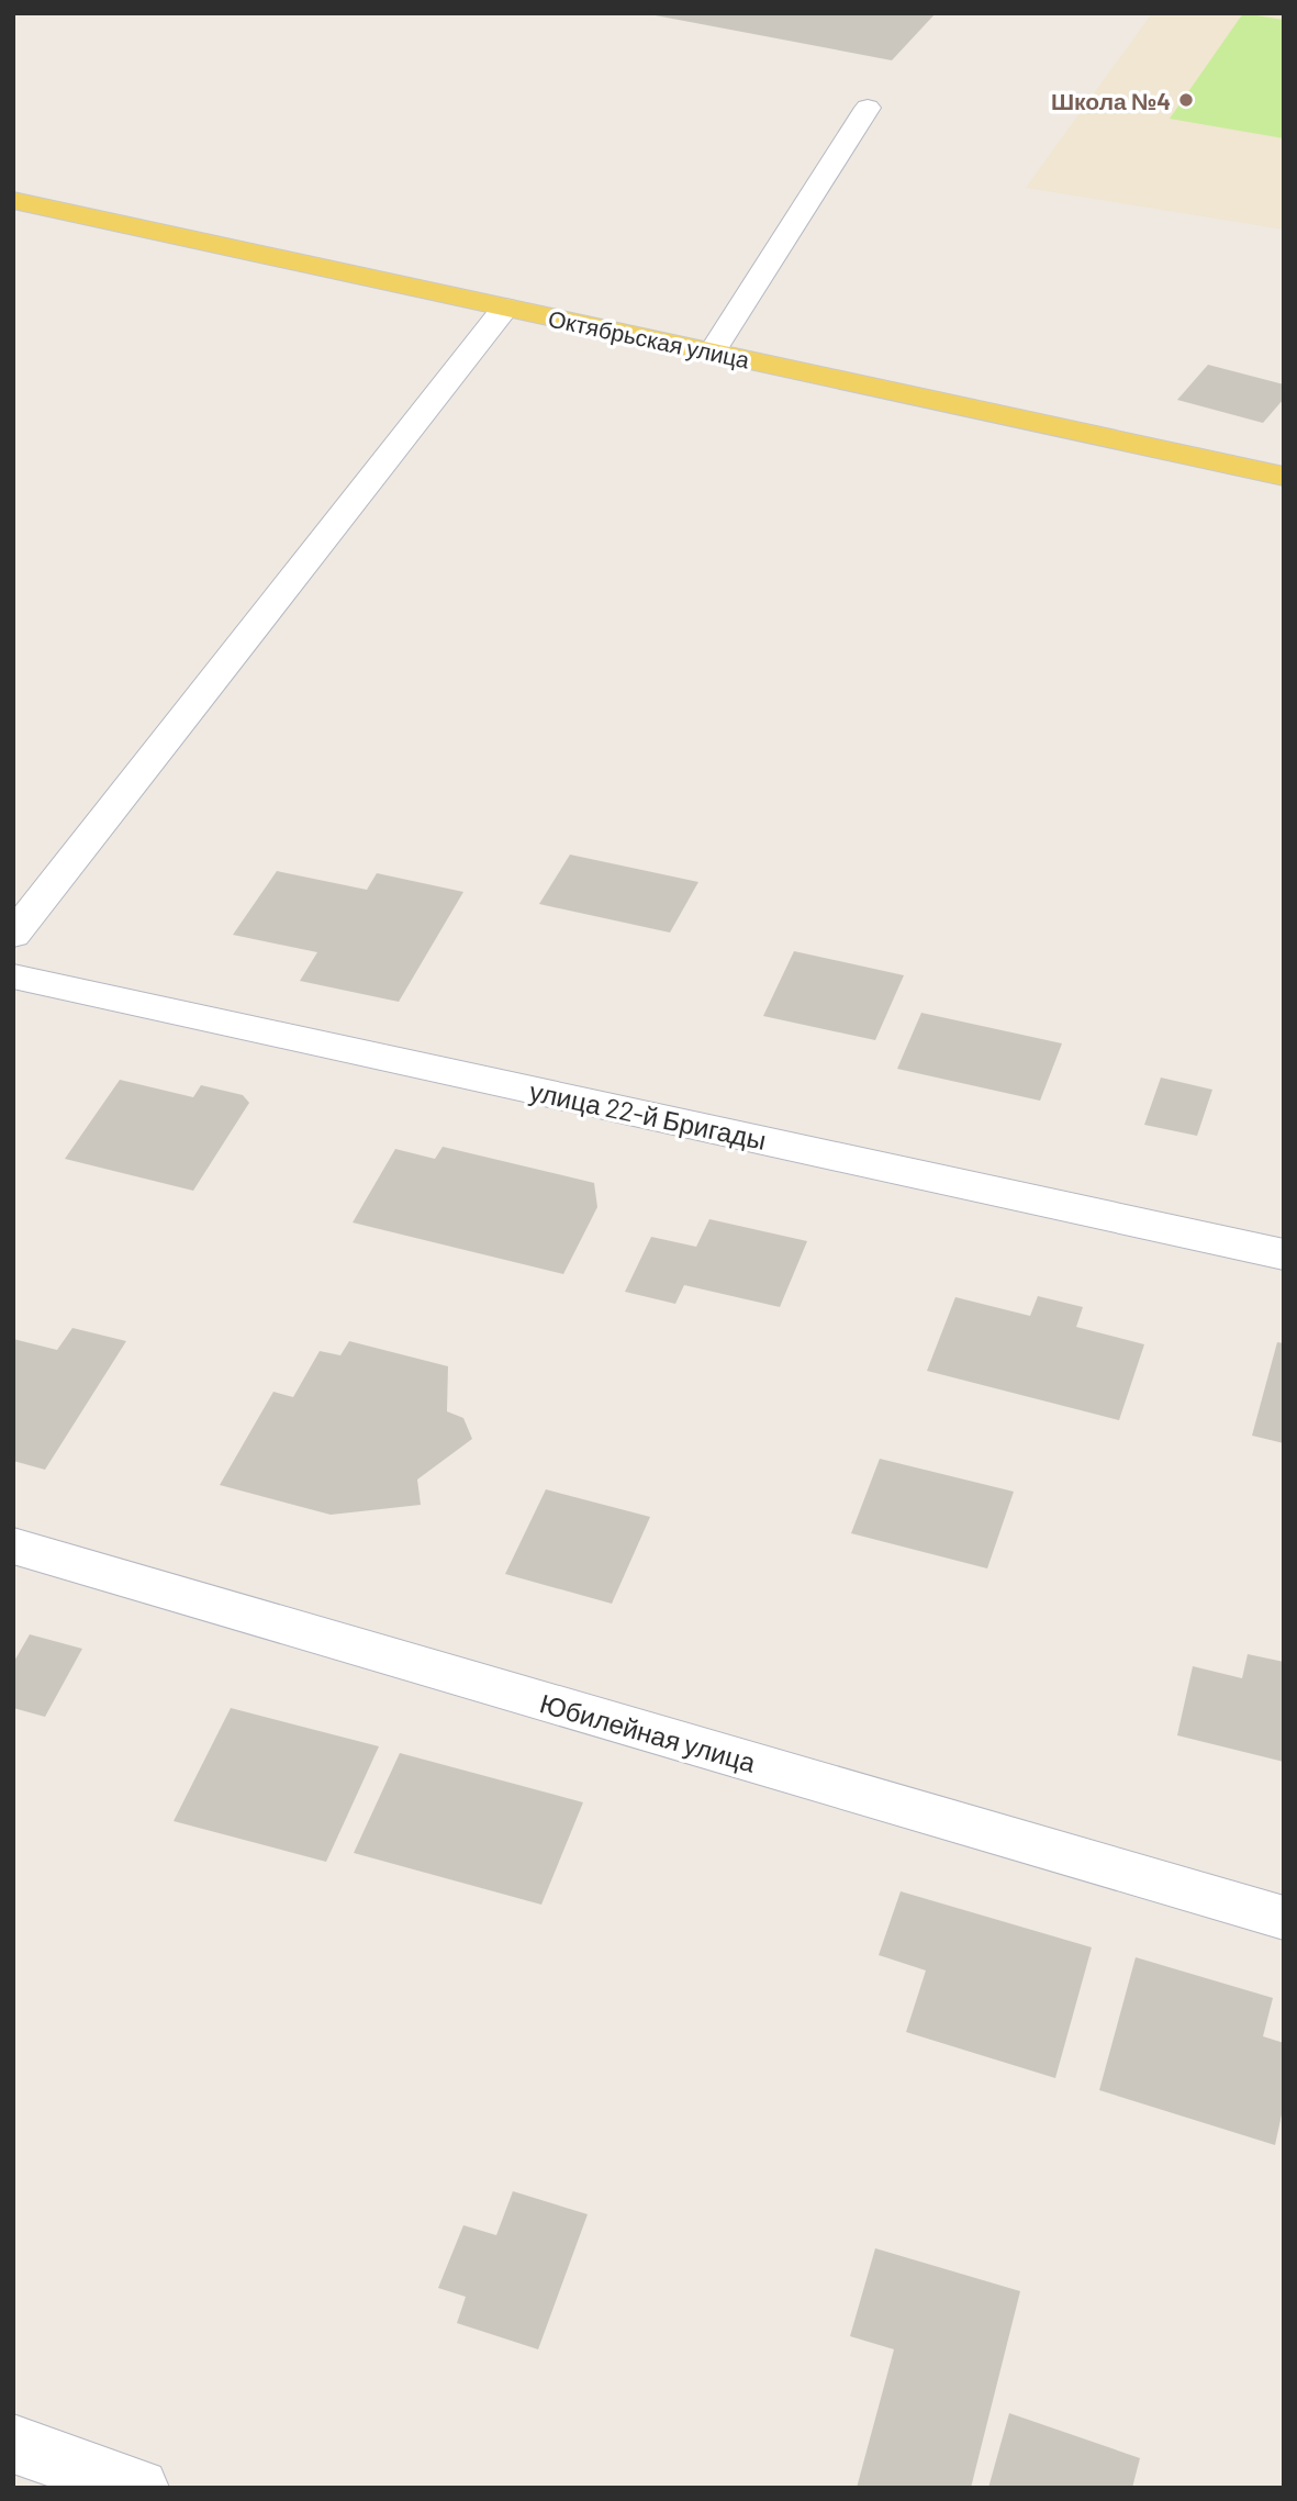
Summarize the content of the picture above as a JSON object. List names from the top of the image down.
{
  "streets": {
    "main road": ["Октябрьская улица"],
    "street": ["улица 22-й Бригады", "Юбилейная улица"]
  },
  "places": ["Школа №4"]
}
